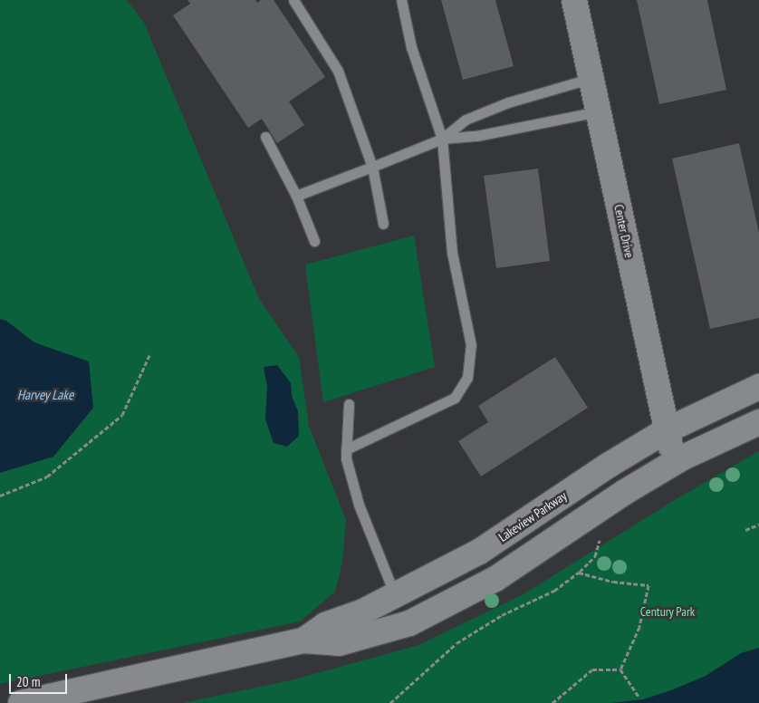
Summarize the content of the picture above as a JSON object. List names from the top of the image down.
{
  "streets": {
    "street": ["Center Drive", "Lakeview Parkway"]
  },
  "crossings": [
    ["Center Drive", "Lakeview Parkway"]
  ],
  "water": ["Harvey Lake"],
  "parks": ["Century Park"],
  "scale_bar": "20 m"
}
